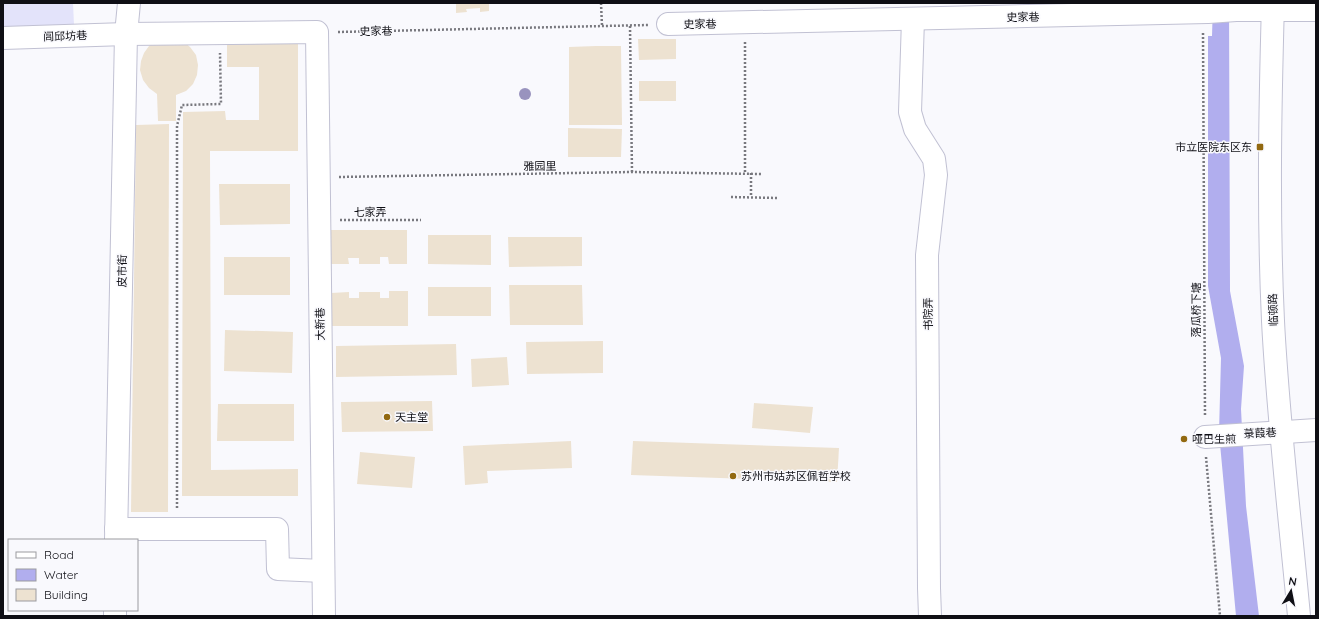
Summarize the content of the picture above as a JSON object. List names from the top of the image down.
{
  "streets": {
    "street": [
      "史家巷",
      "闾邱坊巷",
      "皮市街",
      "临顿路",
      "书院弄",
      "大新巷",
      "菉葭巷"
    ],
    "path": ["雅园里", "七家弄", "落瓜桥下塘"]
  },
  "crossings": [
    ["史家巷", "落瓜桥下塘"],
    ["史家巷", "临顿路"],
    ["史家巷", "书院弄"],
    ["史家巷", "大新巷"],
    ["闾邱坊巷", "皮市街"],
    ["雅园里", "大新巷"],
    ["七家弄", "大新巷"],
    ["落瓜桥下塘", "菉葭巷"],
    ["临顿路", "菉葭巷"]
  ],
  "places": {
    "transit": ["市立医院东区东"],
    "other": ["天主堂", "哑巴生煎", "苏州市姑苏区佩哲学校"]
  },
  "legend": ["Road", "Water", "Building"],
  "north": "top"
}
